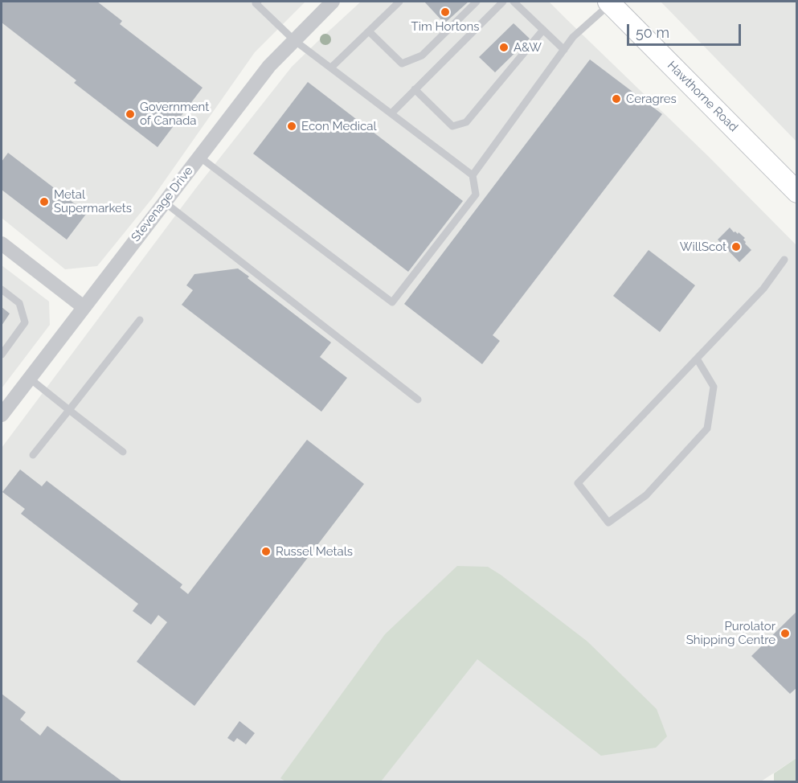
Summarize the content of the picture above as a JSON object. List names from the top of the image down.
{
  "streets": {
    "main road": ["Hawthorne Road"],
    "street": ["Stevenage Drive"]
  },
  "places": [
    "Tim Hortons",
    "A&W",
    "Ceragres",
    "Government of Canada",
    "Econ Medical",
    "Metal Supermarkets",
    "WillScot",
    "Russel Metals",
    "Purolator Shipping Centre"
  ],
  "scale_bar": "50 m"
}
